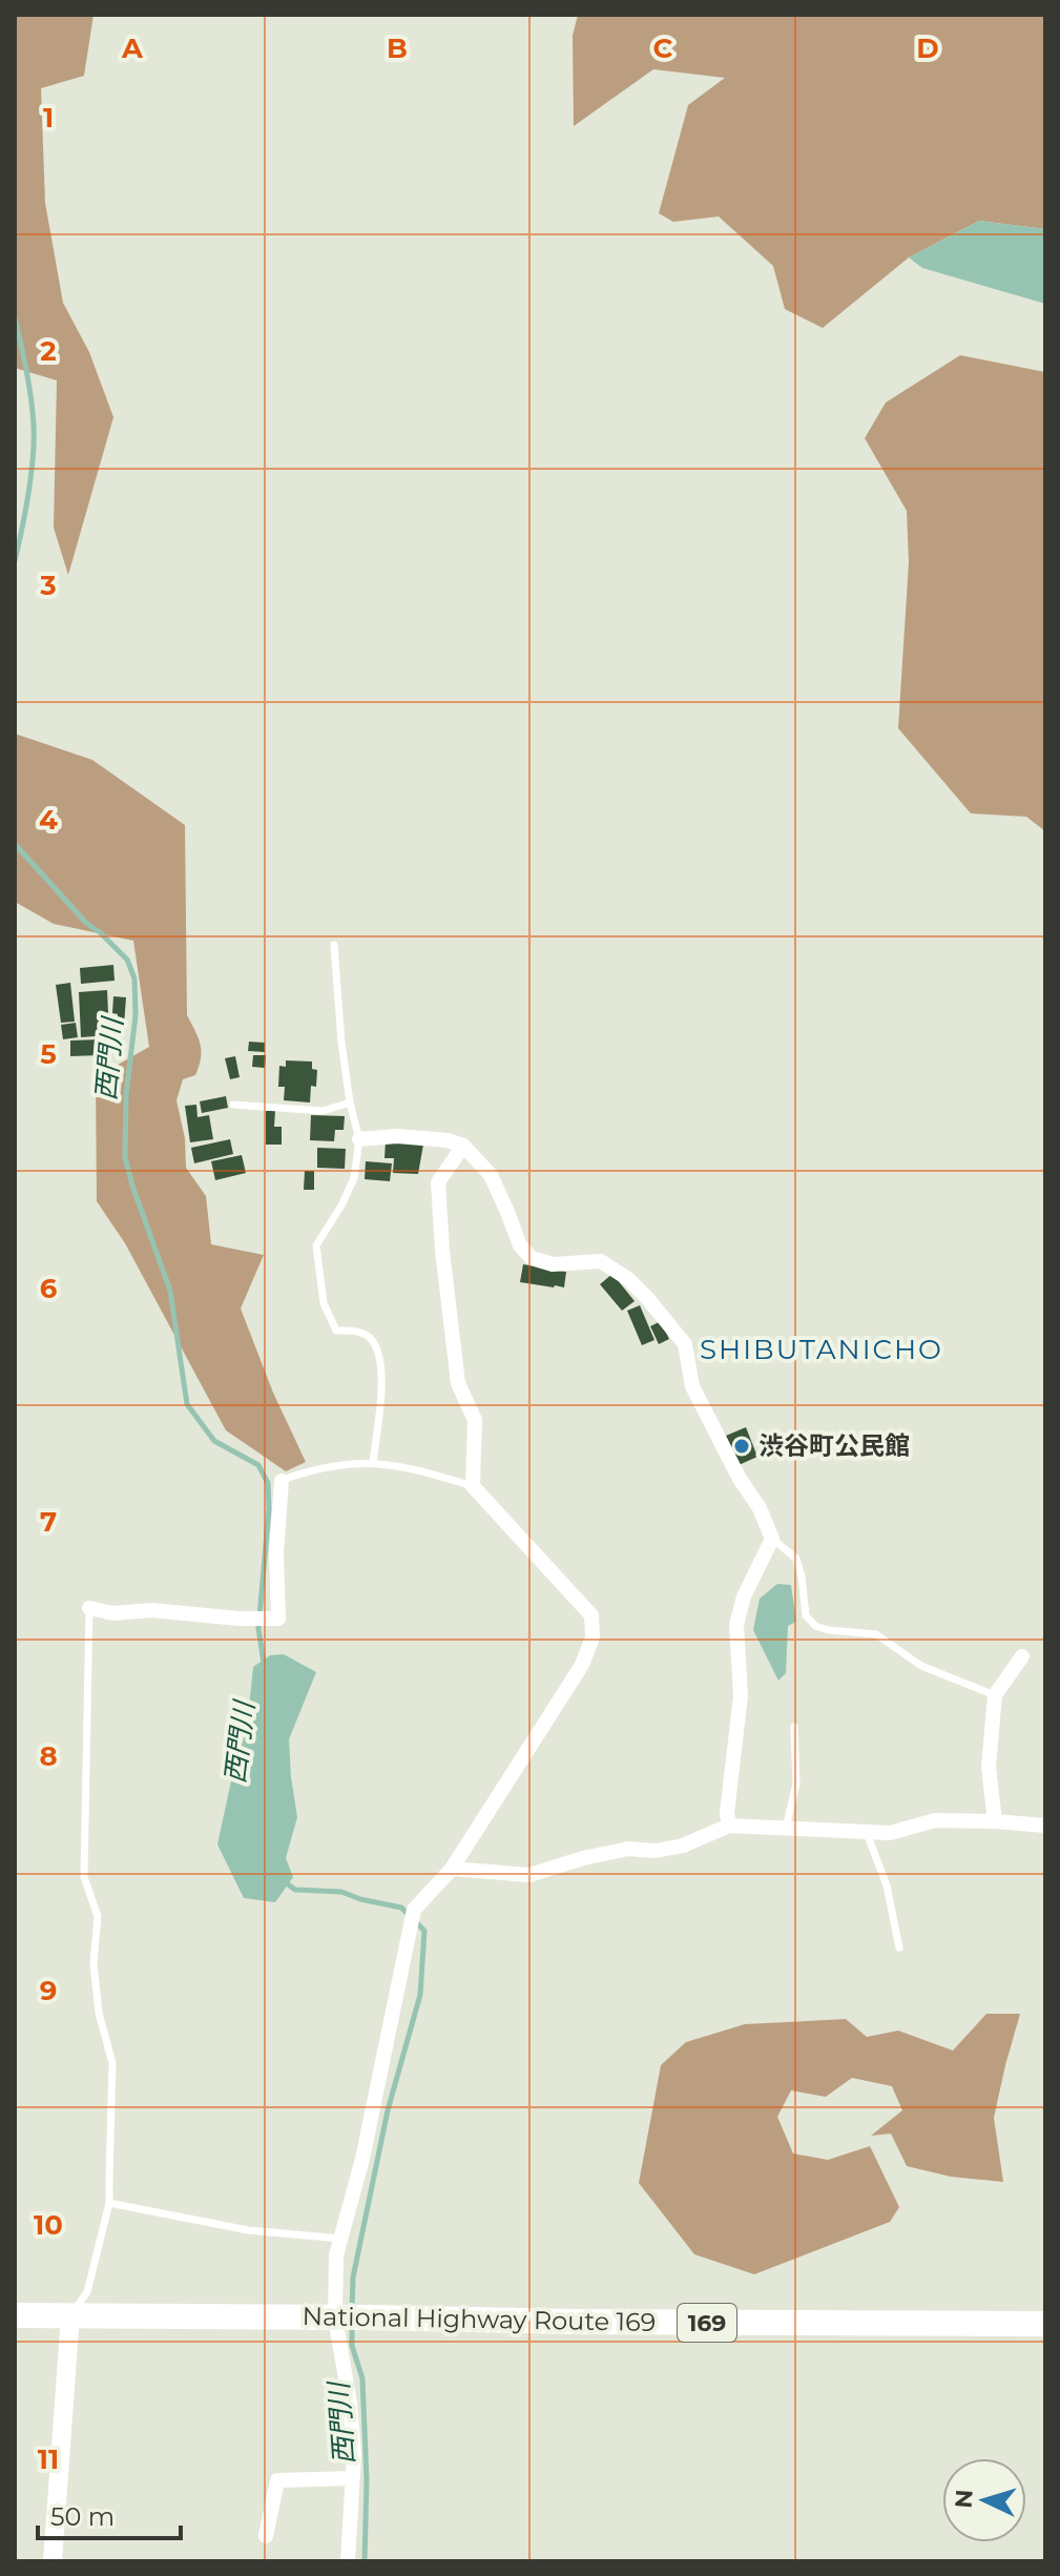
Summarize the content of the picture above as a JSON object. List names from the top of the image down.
{
  "streets": {
    "highway": ["National Highway Route 169", "169"]
  },
  "districts": ["SHIBUTANICHO"],
  "water": ["西門川"],
  "places": ["渋谷町公民館"],
  "scale_bar": "50 m",
  "north": "left",
  "grid": {
    "columns": [
      "A",
      "B",
      "C",
      "D"
    ],
    "rows": [
      "1",
      "2",
      "3",
      "4",
      "5",
      "6",
      "7",
      "8",
      "9",
      "10",
      "11"
    ]
  }
}
